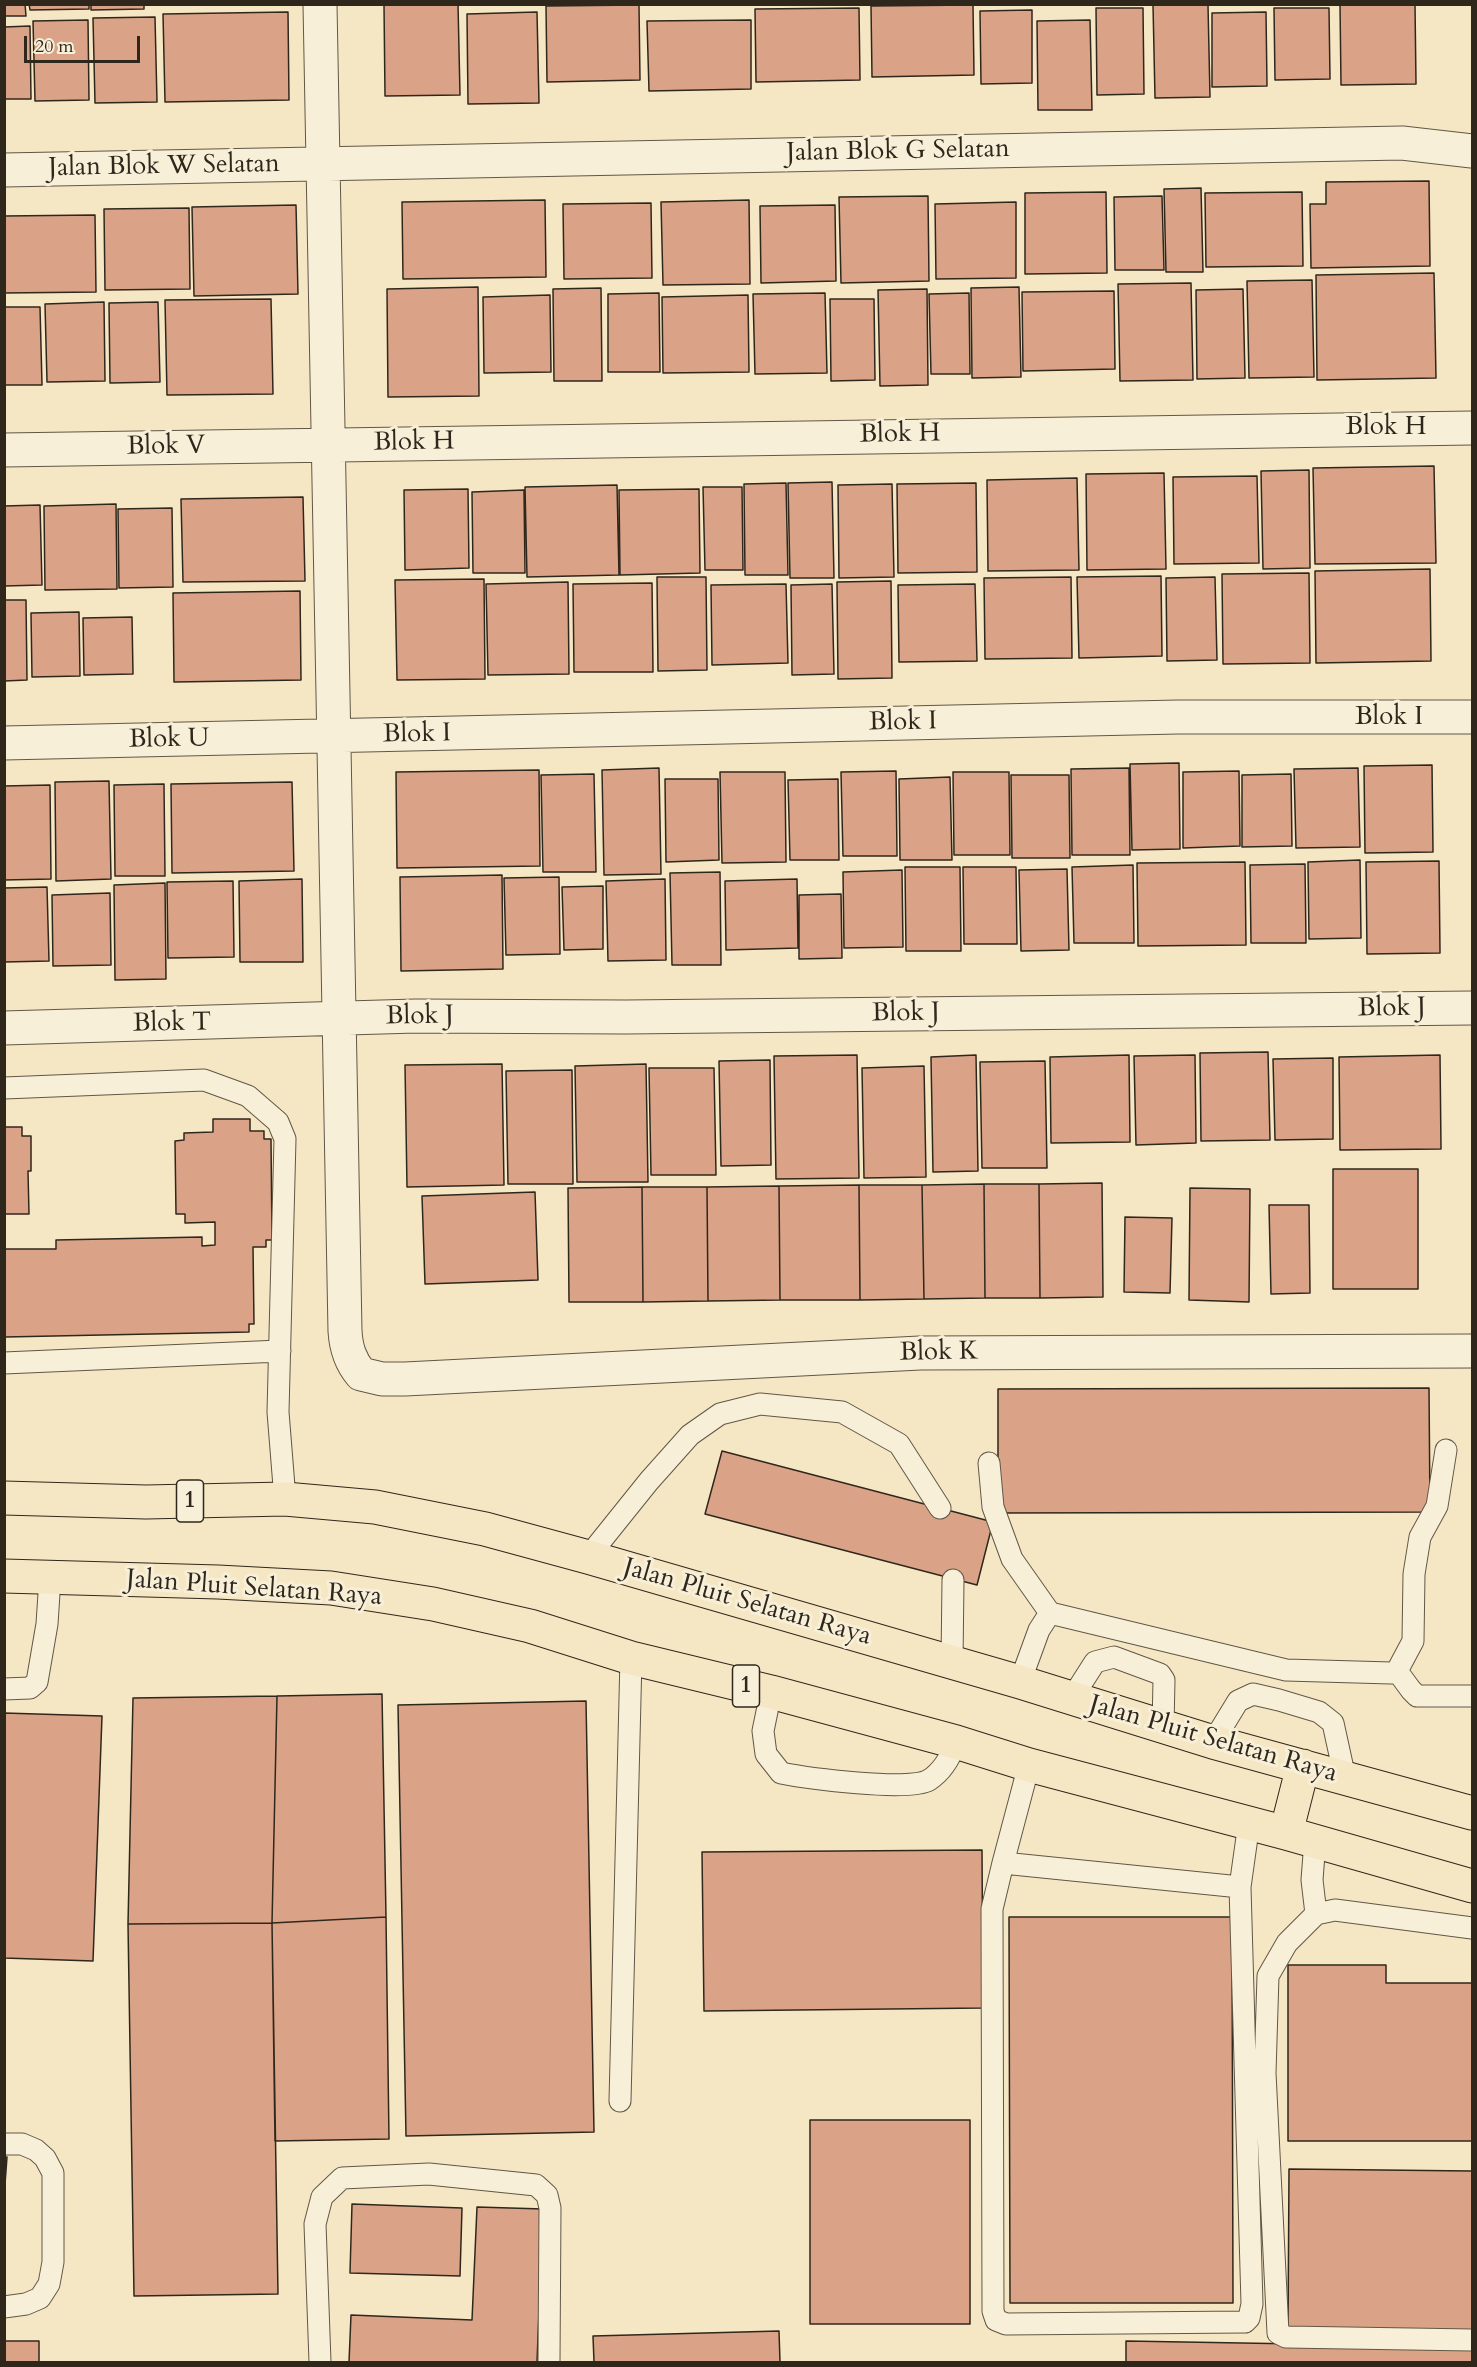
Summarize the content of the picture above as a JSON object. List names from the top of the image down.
{
  "streets": {
    "highway": ["1", "Jalan Pluit Selatan Raya"],
    "street": [
      "Jalan Blok G Selatan",
      "Jalan Blok W Selatan",
      "Blok H",
      "Blok V",
      "Blok I",
      "Blok U",
      "Blok J",
      "Blok T",
      "Blok K"
    ]
  },
  "crossings": [
    ["Jalan Blok G Selatan", "Jalan Blok W Selatan"],
    ["Blok H", "Blok V"],
    ["Blok I", "Blok U"],
    ["Blok J", "Blok T"],
    ["Blok J", "Blok K"],
    ["Blok T", "Blok K"]
  ],
  "scale_bar": "20 m"
}
